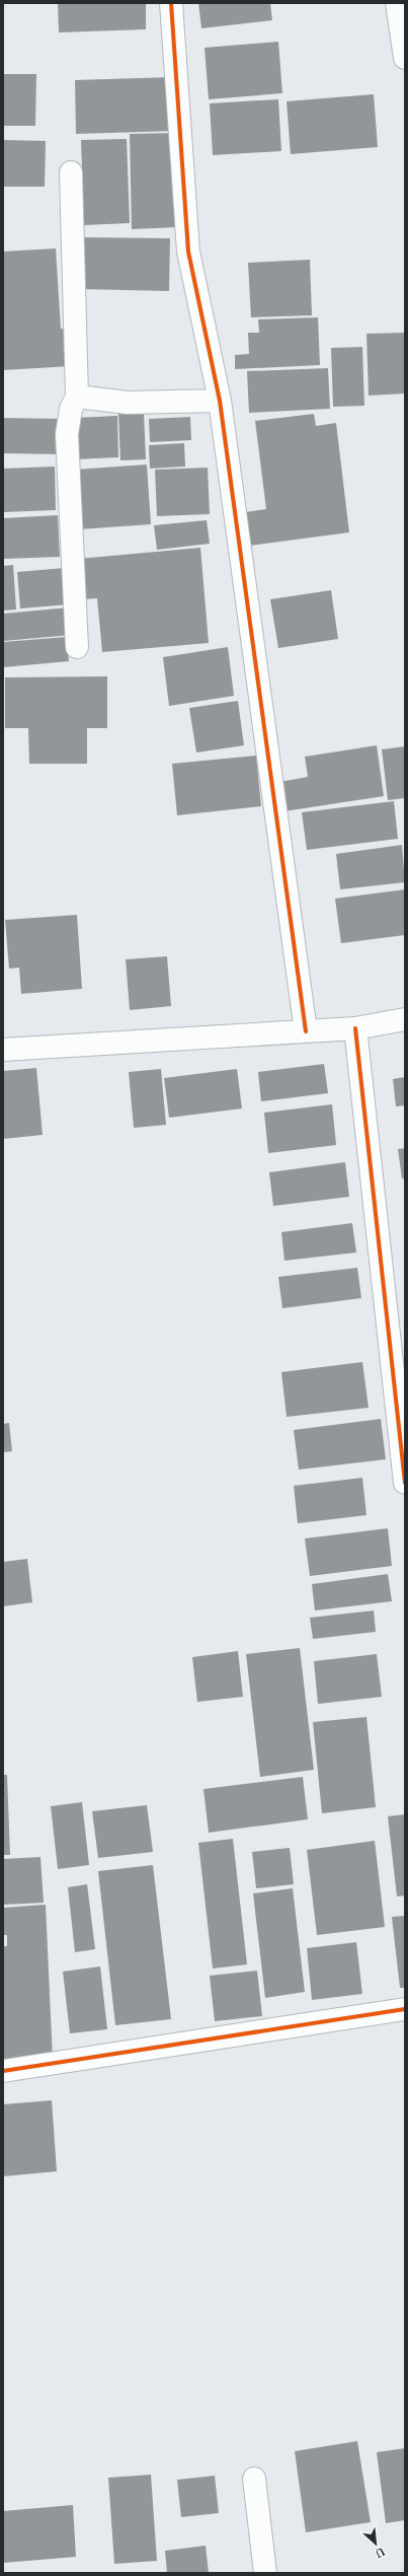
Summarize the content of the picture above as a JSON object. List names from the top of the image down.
{
  "north": "bottom right"
}
